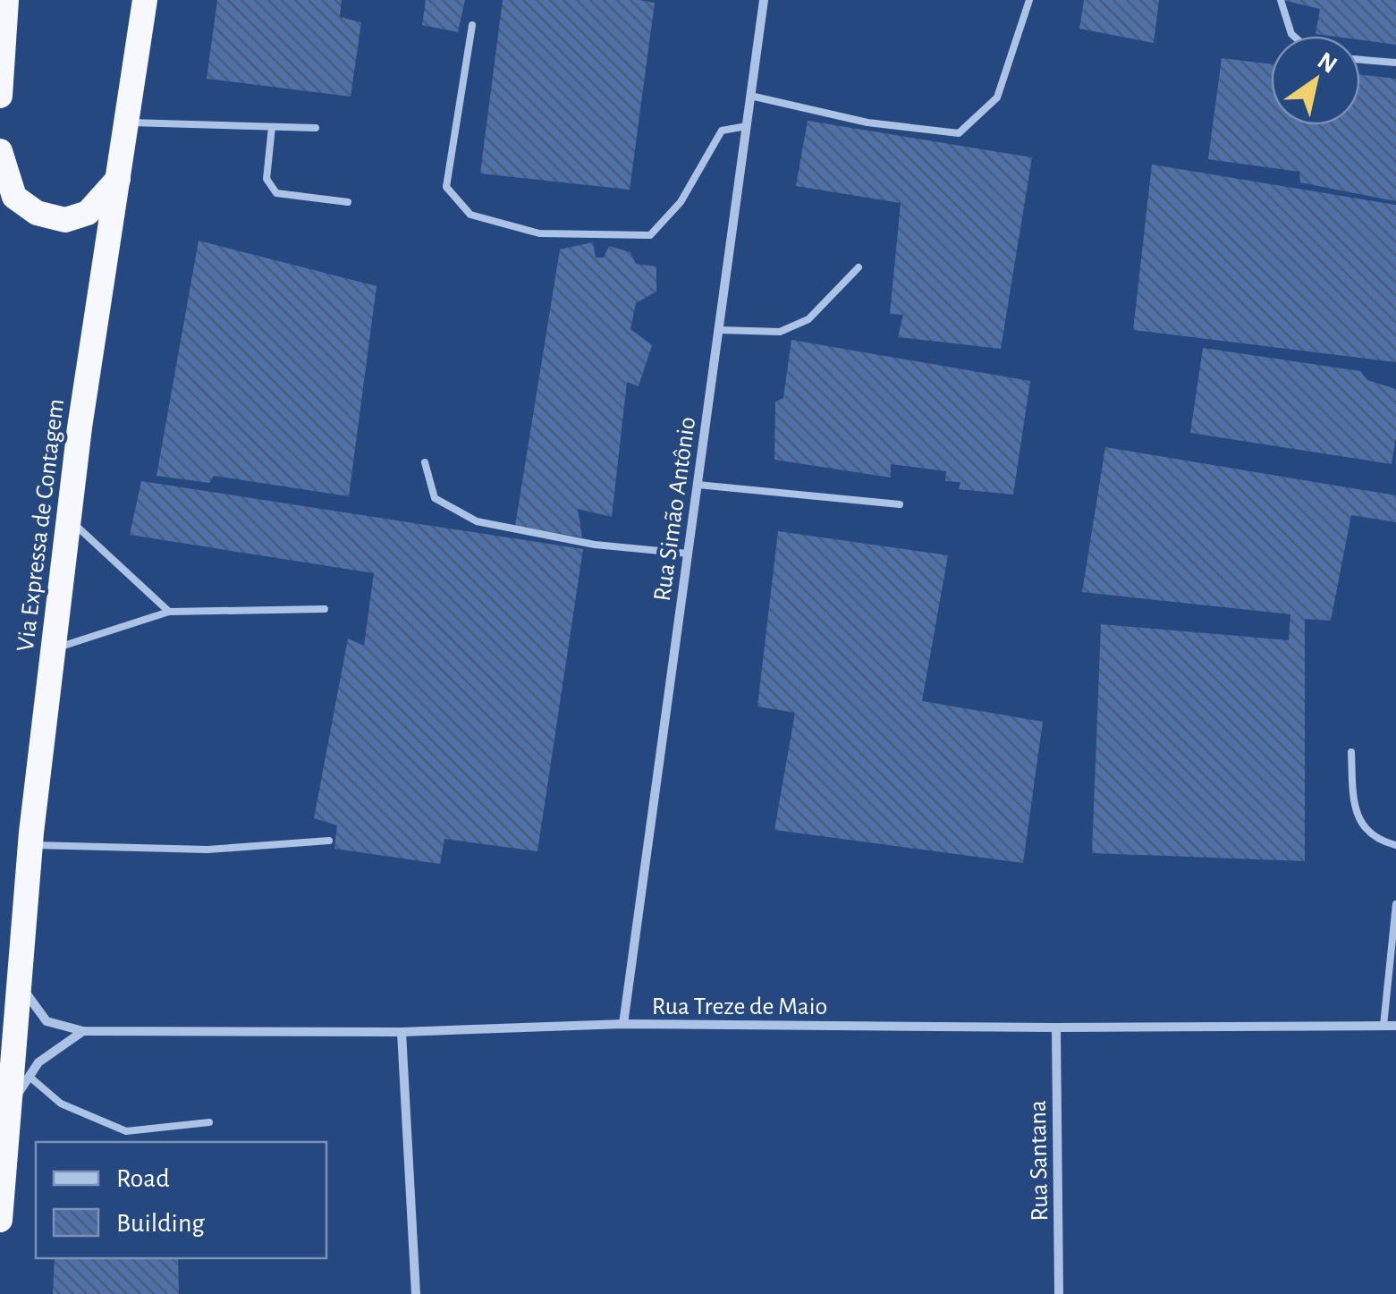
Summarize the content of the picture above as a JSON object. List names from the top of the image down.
{
  "streets": {
    "highway": ["Via Expressa de Contagem"],
    "street": ["Rua Simão Antônio", "Rua Treze de Maio", "Rua Santana"]
  },
  "crossings": [
    ["Rua Simão Antônio", "Rua Treze de Maio"],
    ["Rua Treze de Maio", "Rua Santana"]
  ],
  "legend": ["Road", "Building"],
  "north": "top right"
}
